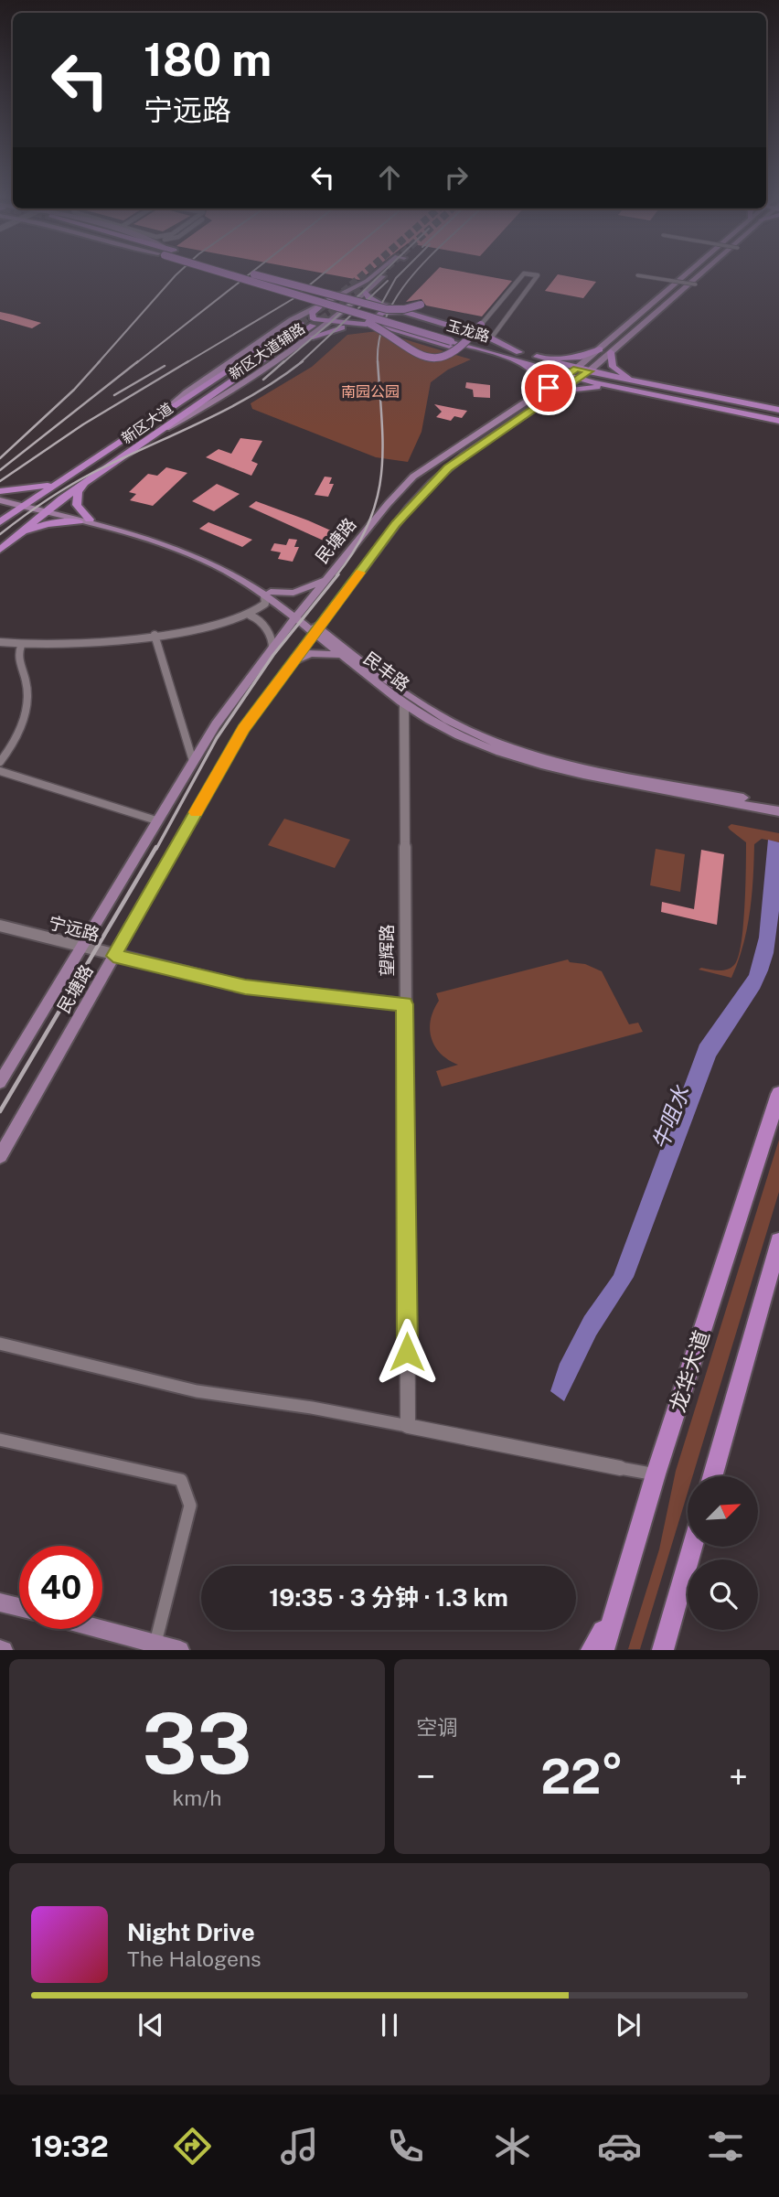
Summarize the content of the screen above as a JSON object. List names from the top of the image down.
{
  "streets": {
    "main road": [
      "玉龙路",
      "新区大道辅路",
      "新区大道",
      "民塘路",
      "民丰路",
      "龙华大道"
    ],
    "street": ["宁远路", "望辉路"]
  },
  "crossings": [
    ["玉龙路", "民塘路"],
    ["新区大道辅路", "新区大道"],
    ["新区大道", "民丰路"],
    ["民塘路", "民丰路"],
    ["民塘路", "宁远路"],
    ["民丰路", "望辉路"],
    ["宁远路", "望辉路"]
  ],
  "water": ["牛咀水"],
  "parks": ["南园公园"],
  "north": "top right",
  "page": {
    "turn": ["180 m", "宁远路"],
    "limit": "40",
    "trip": "19:35 · 3 分钟 · 1.3 km",
    "tile": [
      ["33", "km/h"],
      "空调"
    ],
    "heat": ["−", "22°", "+"],
    "song": ["Night Drive", "The Halogens"],
    "tabs": "19:32"
  }
}
